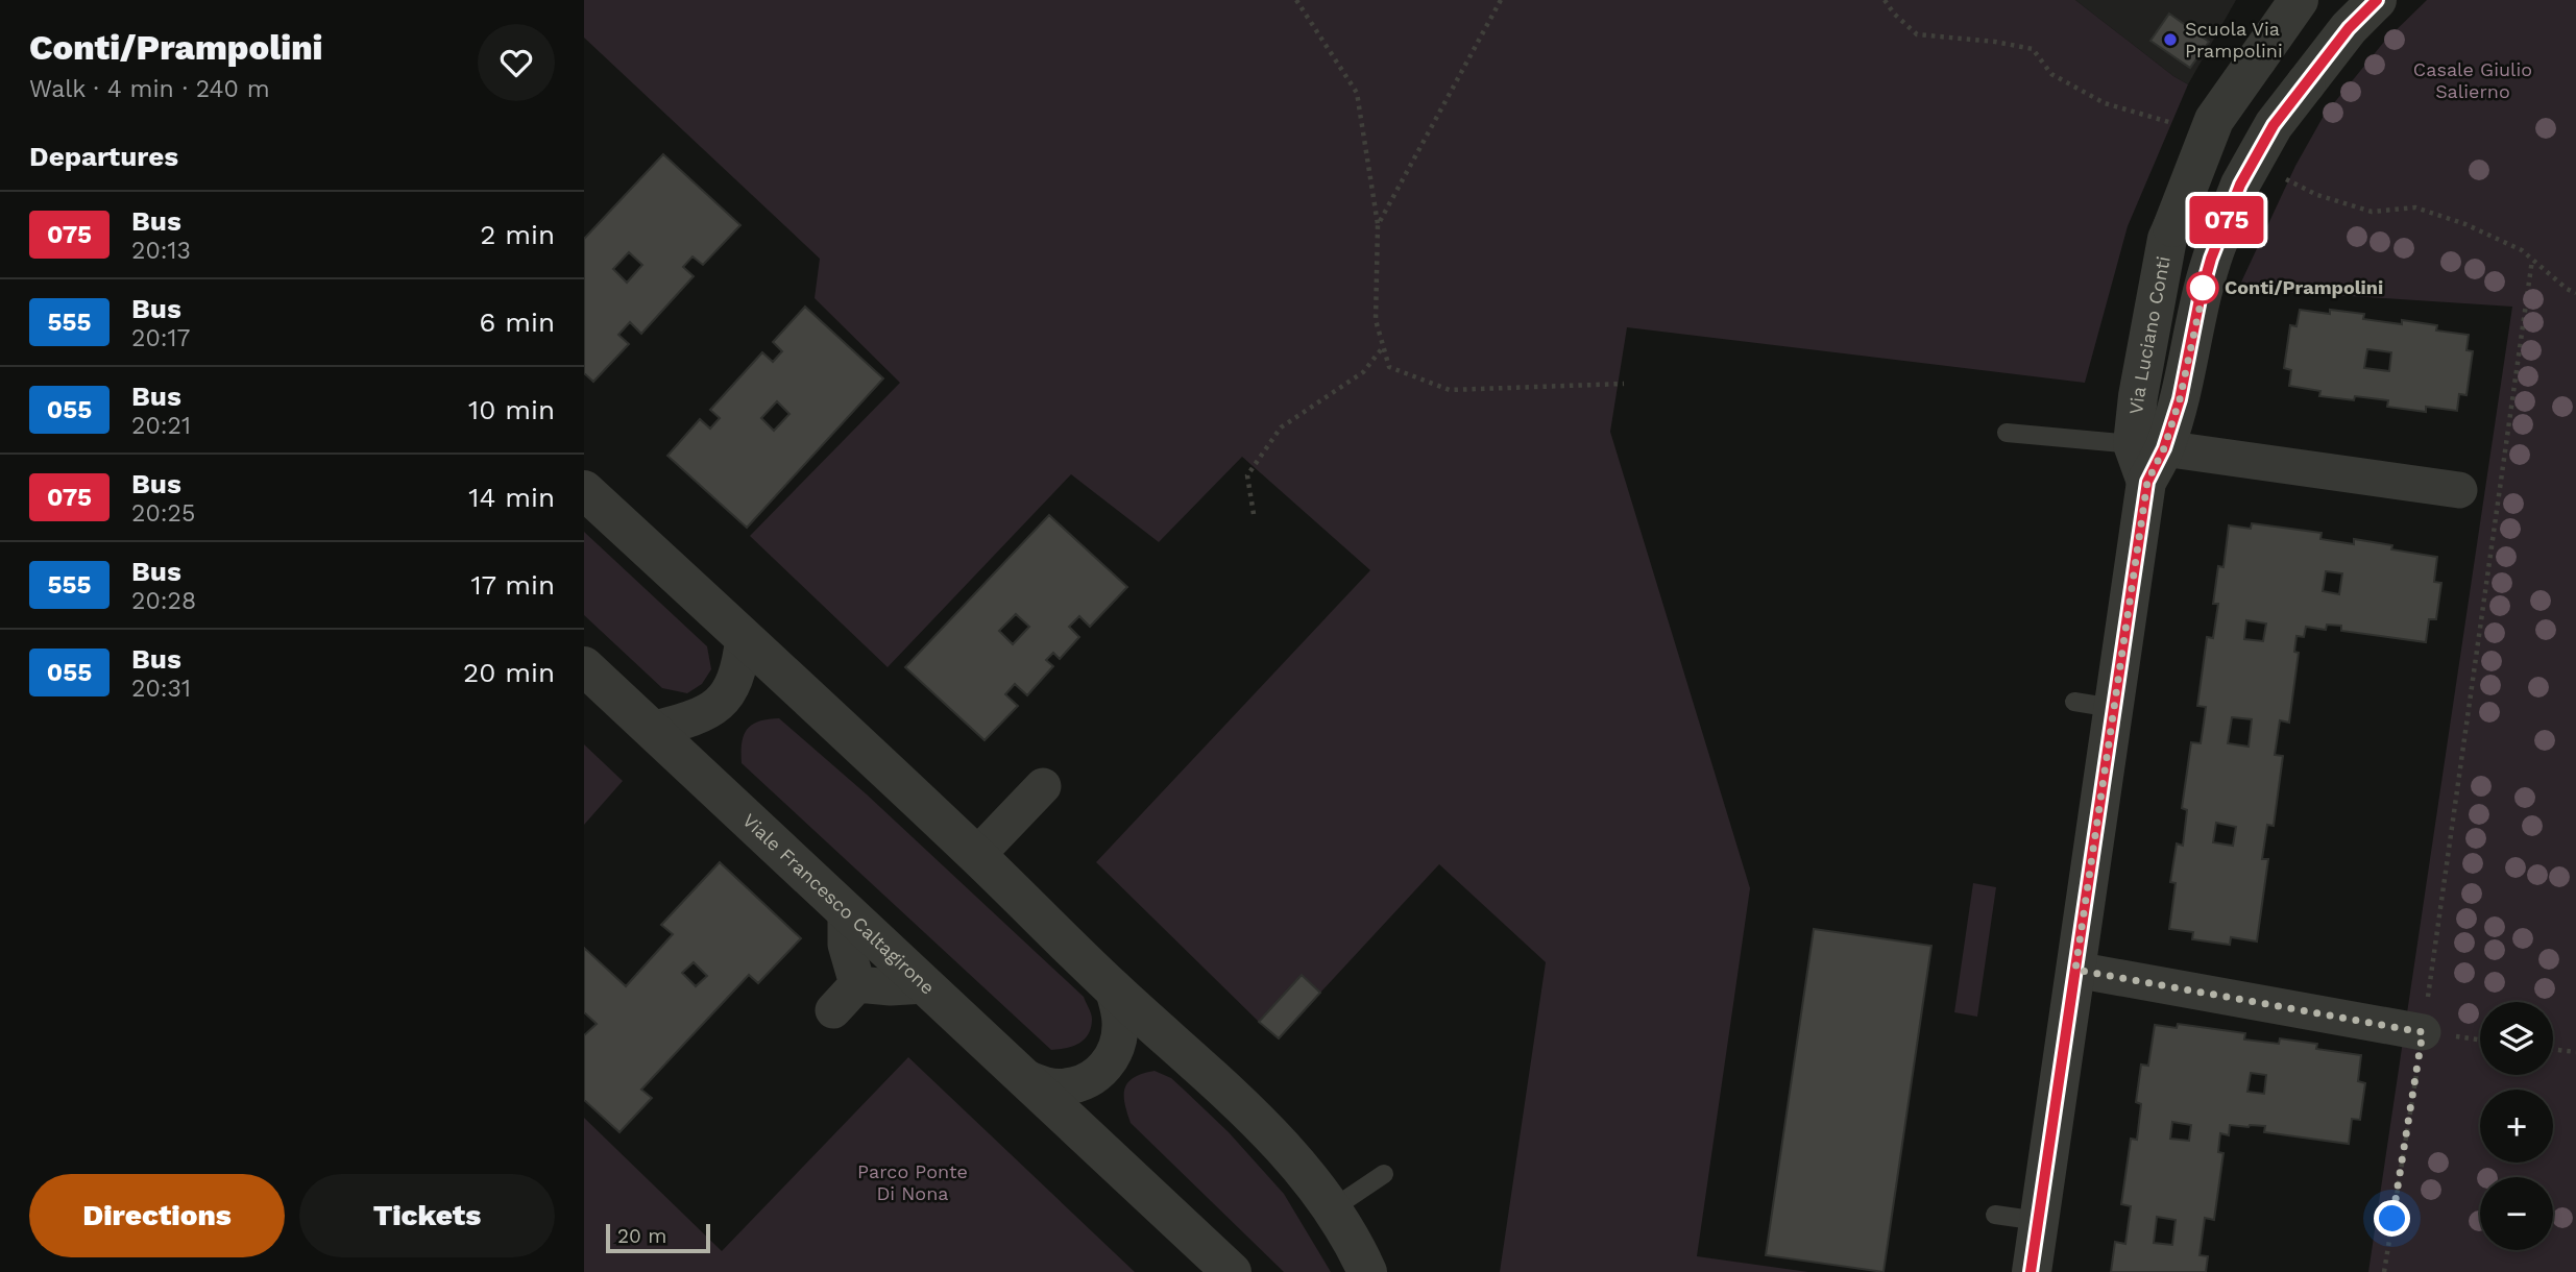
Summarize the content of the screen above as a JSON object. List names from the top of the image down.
{
  "streets": {
    "street": ["Via Luciano Conti", "Viale Francesco Caltagirone"]
  },
  "parks": ["Casale Giulio Salierno", "Parco Ponte Di Nona"],
  "places": ["Scuola Via Prampolini", "Conti/Prampolini"],
  "lines": ["bus line 075"],
  "scale_bar": "20 m",
  "page": {
    "heading": [
      ["Conti/Prampolini", "Walk · 4 min · 240 m"],
      "Departures"
    ],
    "on_map": "075",
    "list": [
      {
        "mark": "075",
        "name": "Bus",
        "note": "20:13",
        "value": "2 min"
      },
      {
        "mark": "555",
        "name": "Bus",
        "note": "20:17",
        "value": "6 min"
      },
      {
        "mark": "055",
        "name": "Bus",
        "note": "20:21",
        "value": "10 min"
      },
      {
        "mark": "075",
        "name": "Bus",
        "note": "20:25",
        "value": "14 min"
      },
      {
        "mark": "555",
        "name": "Bus",
        "note": "20:28",
        "value": "17 min"
      },
      {
        "mark": "055",
        "name": "Bus",
        "note": "20:31",
        "value": "20 min"
      }
    ],
    "map_buttons": ["+", "−"],
    "buttons": ["Directions", "Tickets"],
    "scale": "20 m"
  }
}
